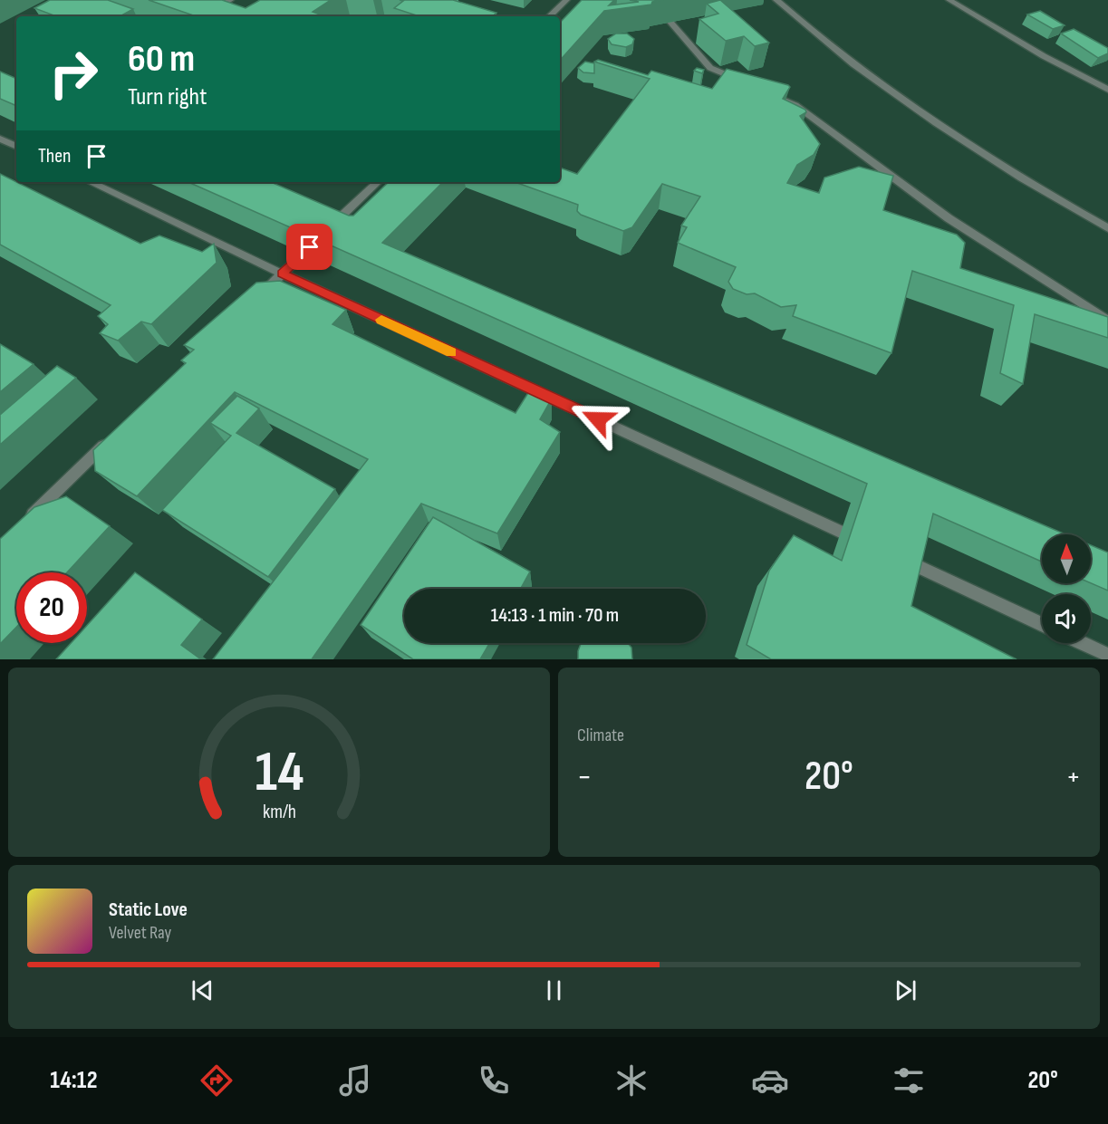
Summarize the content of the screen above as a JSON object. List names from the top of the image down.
{
  "north": "top",
  "page": {
    "turn": ["60 m", "Turn right"],
    "then": "Then",
    "limit": "20",
    "trip": "14:13 · 1 min · 70 m",
    "tile": "Climate",
    "heat": ["−", "20°", "+"],
    "song": ["Static Love", "Velvet Ray"],
    "tabs": ["14:12", "20°"],
    "gauge": ["14", "km/h"]
  }
}
